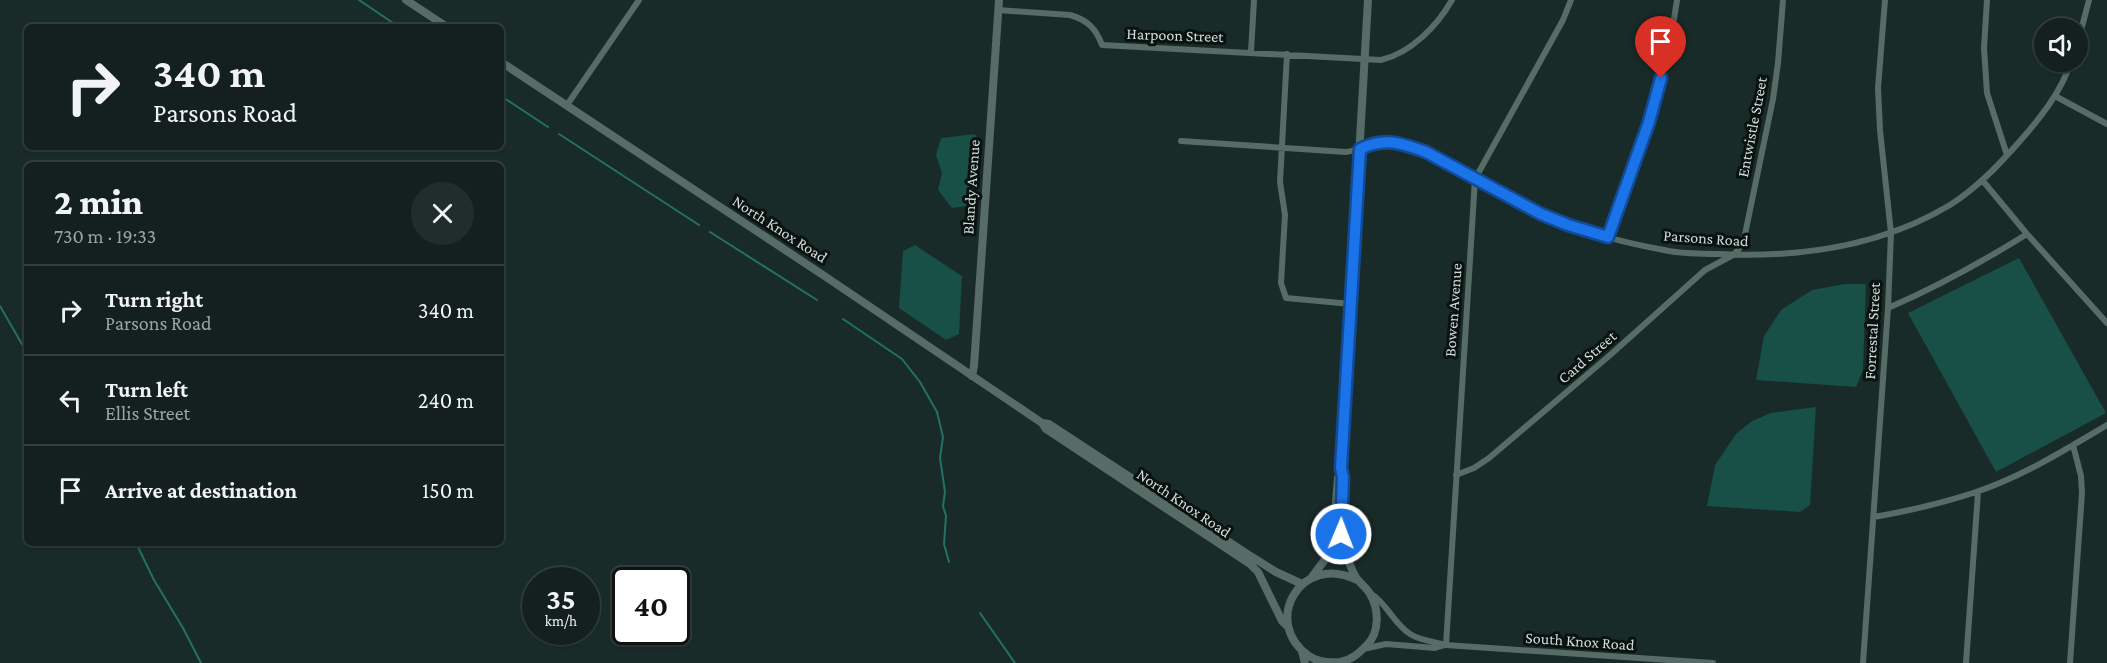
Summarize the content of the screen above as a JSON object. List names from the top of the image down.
{
  "streets": {
    "street": [
      "Harpoon Street",
      "Entwistle Street",
      "Blandy Avenue",
      "North Knox Road",
      "Parsons Road",
      "Bowen Avenue",
      "Forrestal Street",
      "Card Street",
      "South Knox Road"
    ]
  },
  "crossings": [
    ["Harpoon Street", "Blandy Avenue"],
    ["Entwistle Street", "Parsons Road"],
    ["Entwistle Street", "Card Street"],
    ["Blandy Avenue", "North Knox Road"],
    ["North Knox Road", "South Knox Road"],
    ["Parsons Road", "Bowen Avenue"],
    ["Parsons Road", "Forrestal Street"],
    ["Parsons Road", "Card Street"],
    ["Bowen Avenue", "Card Street"],
    ["Bowen Avenue", "South Knox Road"]
  ],
  "page": {
    "turn": ["340 m", "Parsons Road"],
    "heading": ["2 min", "730 m · 19:33"],
    "list": [
      {
        "name": "Turn right",
        "note": "Parsons Road",
        "value": "340 m"
      },
      {
        "name": "Turn left",
        "note": "Ellis Street",
        "value": "240 m"
      },
      {
        "name": "Arrive at destination",
        "value": "150 m"
      }
    ],
    "speed": "35 km/h",
    "limit": "40"
  }
}
